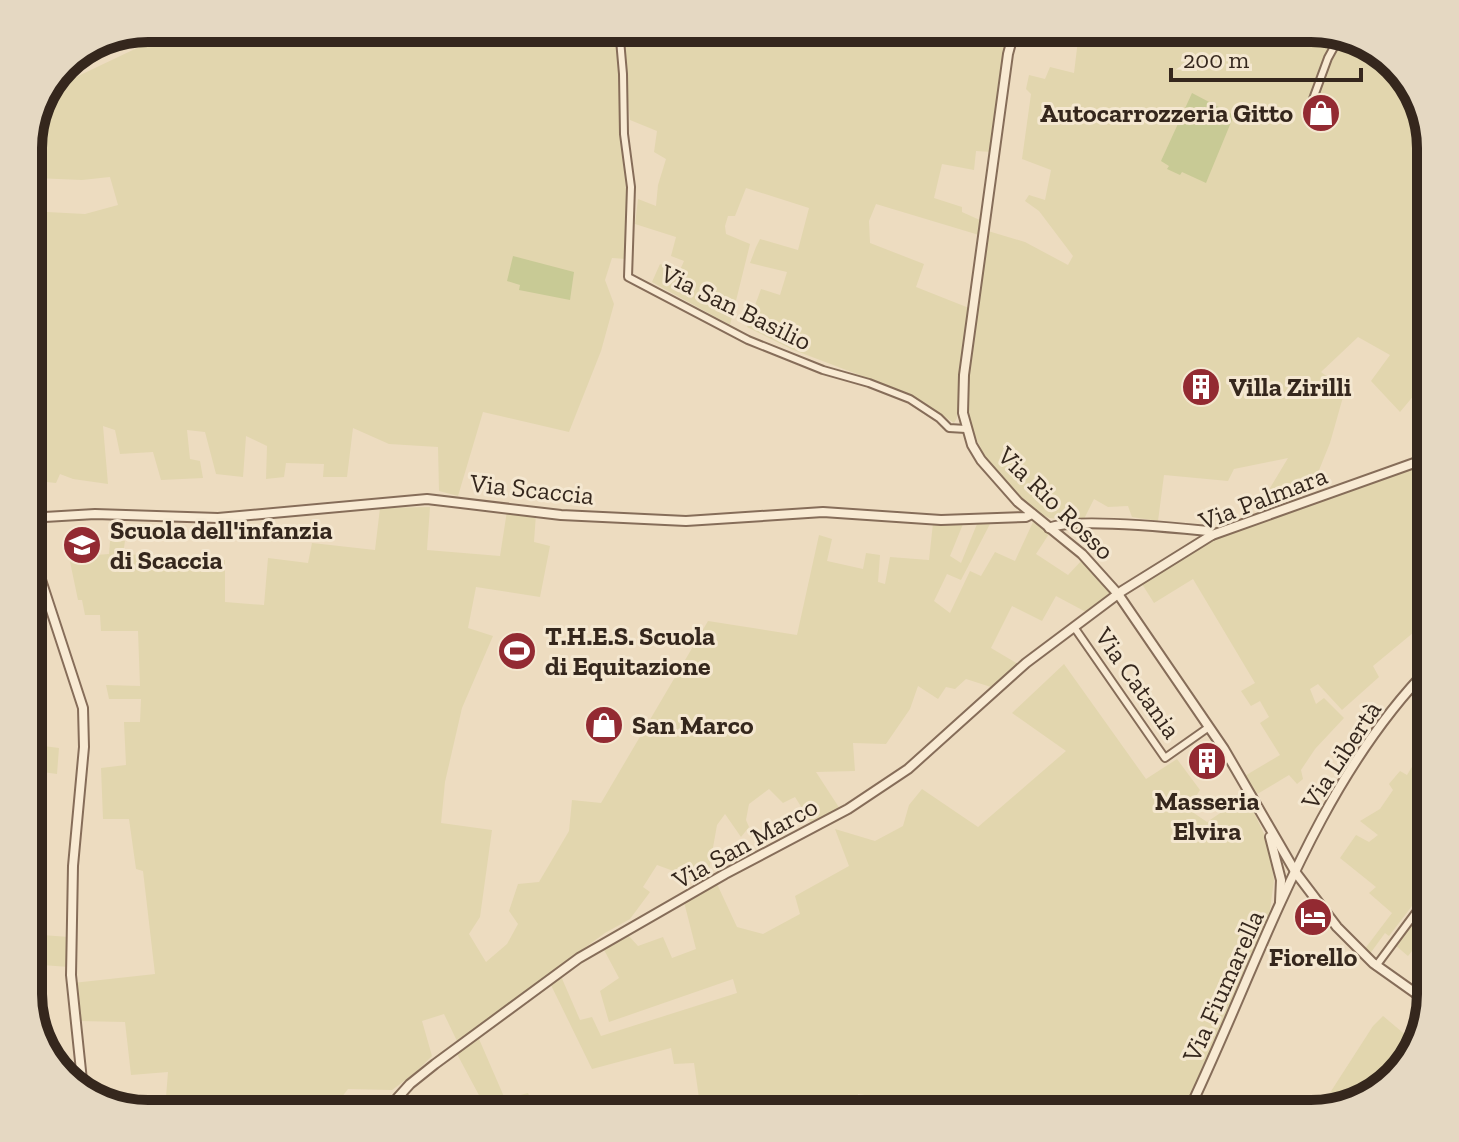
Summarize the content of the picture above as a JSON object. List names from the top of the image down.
{
  "streets": {
    "street": [
      "Via San Basilio",
      "Via Scaccia",
      "Via Palmara",
      "Via Rio Rosso",
      "Via Catania",
      "Via Libertà",
      "Via San Marco",
      "Via Fiumarella"
    ]
  },
  "crossings": [
    ["Via San Basilio", "Via Rio Rosso"],
    ["Via Scaccia", "Via Rio Rosso"],
    ["Via Palmara", "Via Rio Rosso"],
    ["Via Palmara", "Via San Marco"],
    ["Via Rio Rosso", "Via Catania"],
    ["Via Rio Rosso", "Via San Marco"],
    ["Via Catania", "Via San Marco"],
    ["Via Libertà", "Via Fiumarella"]
  ],
  "places": {
    "shop": ["Autocarrozzeria Gitto", "San Marco"],
    "building": ["Villa Zirilli", "Masseria Elvira"],
    "school or university": ["Scuola dell'infanzia di Scaccia"],
    "sports": ["T.H.E.S. Scuola di Equitazione"],
    "hotel": ["Fiorello"]
  },
  "scale_bar": "200 m"
}
